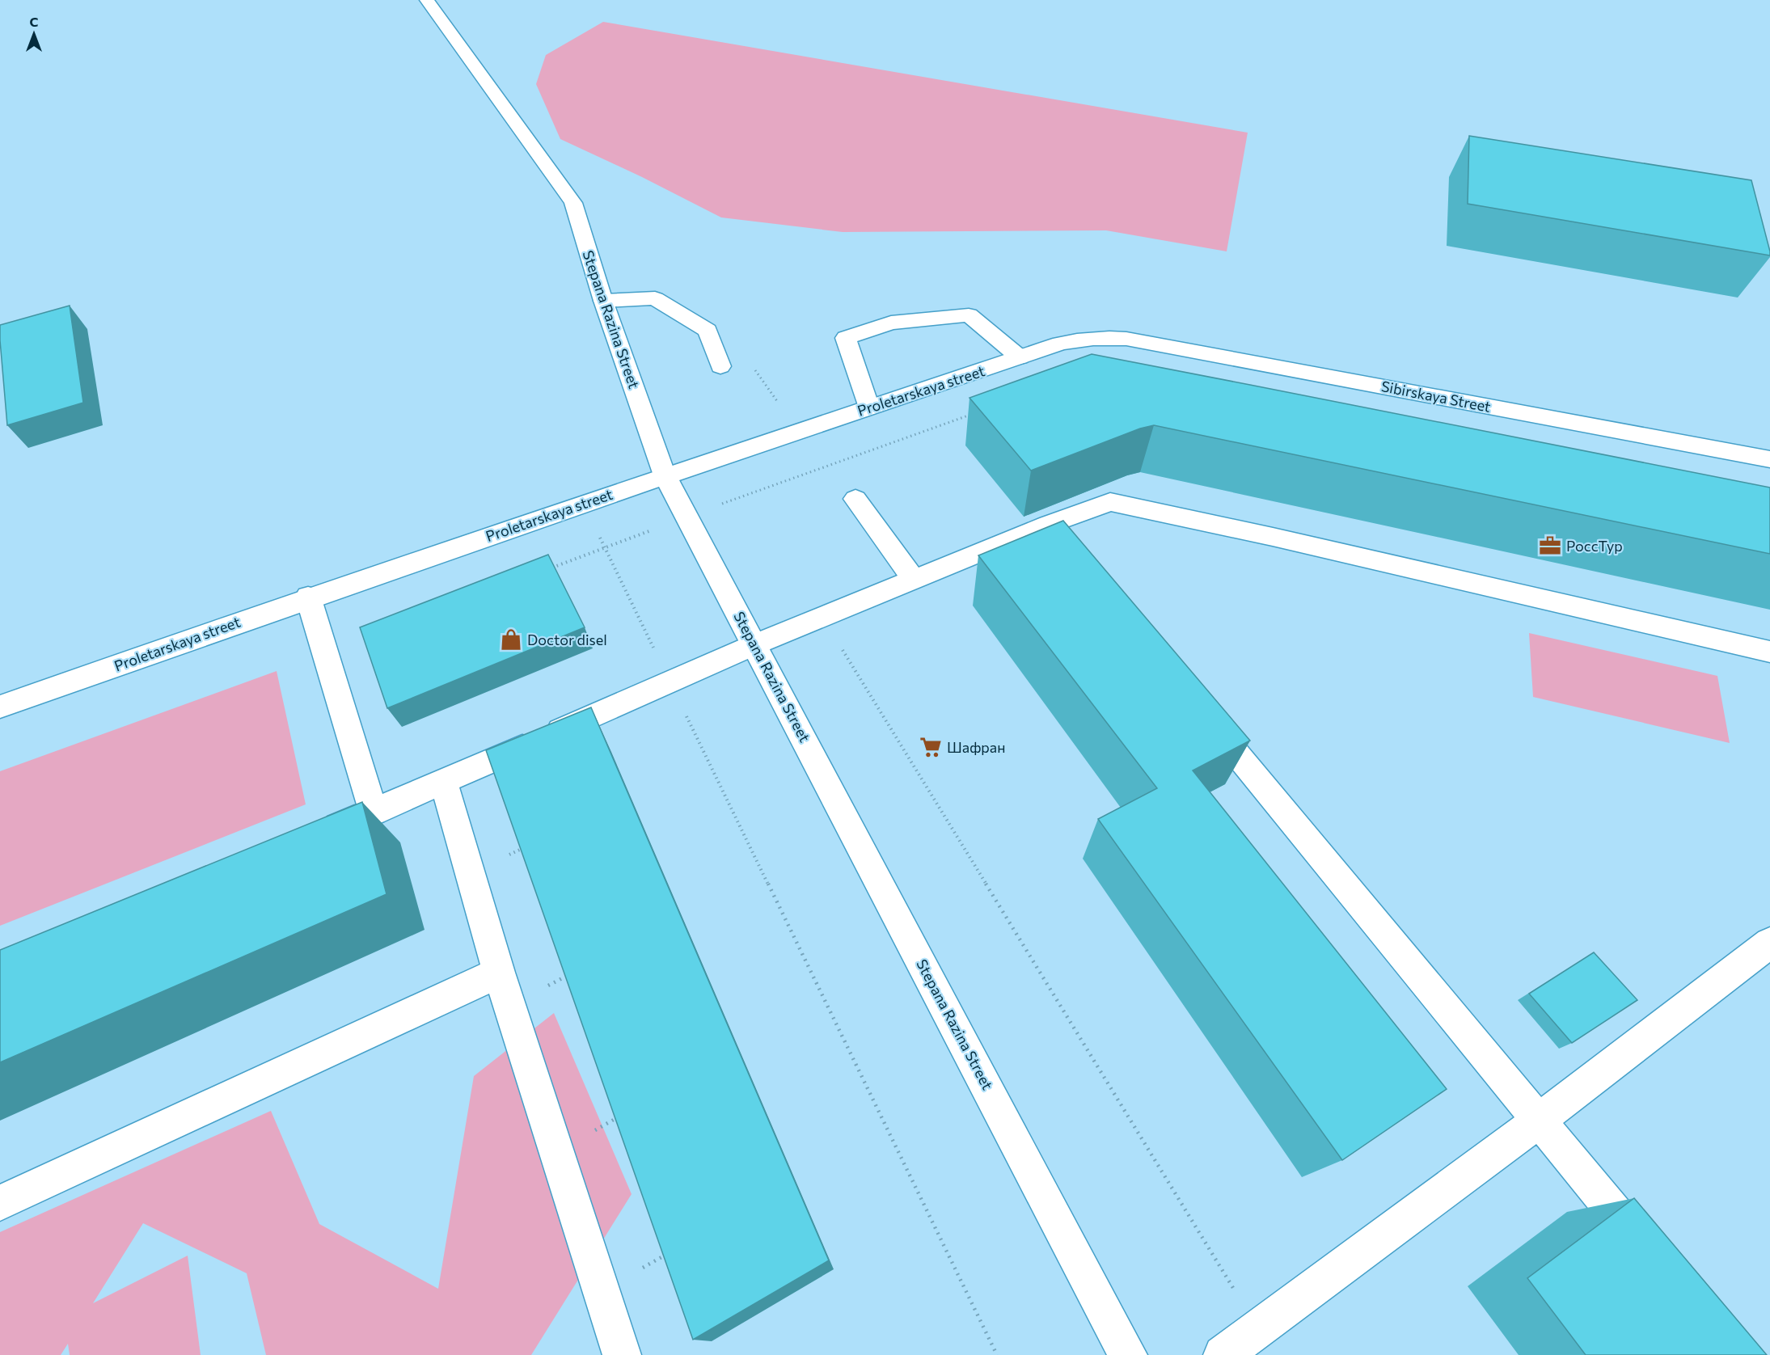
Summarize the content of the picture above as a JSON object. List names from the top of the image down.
{
  "streets": {
    "street": ["Stepana Razina Street", "Proletarskaya street", "Sibirskaya Street"]
  },
  "crossings": [
    ["Stepana Razina Street", "Proletarskaya street"],
    ["Proletarskaya street", "Sibirskaya Street"]
  ],
  "places": {
    "office": ["РоссТур"],
    "shop": ["Doctor disel"],
    "supermarket": ["Шафран"]
  },
  "north": "top"
}
